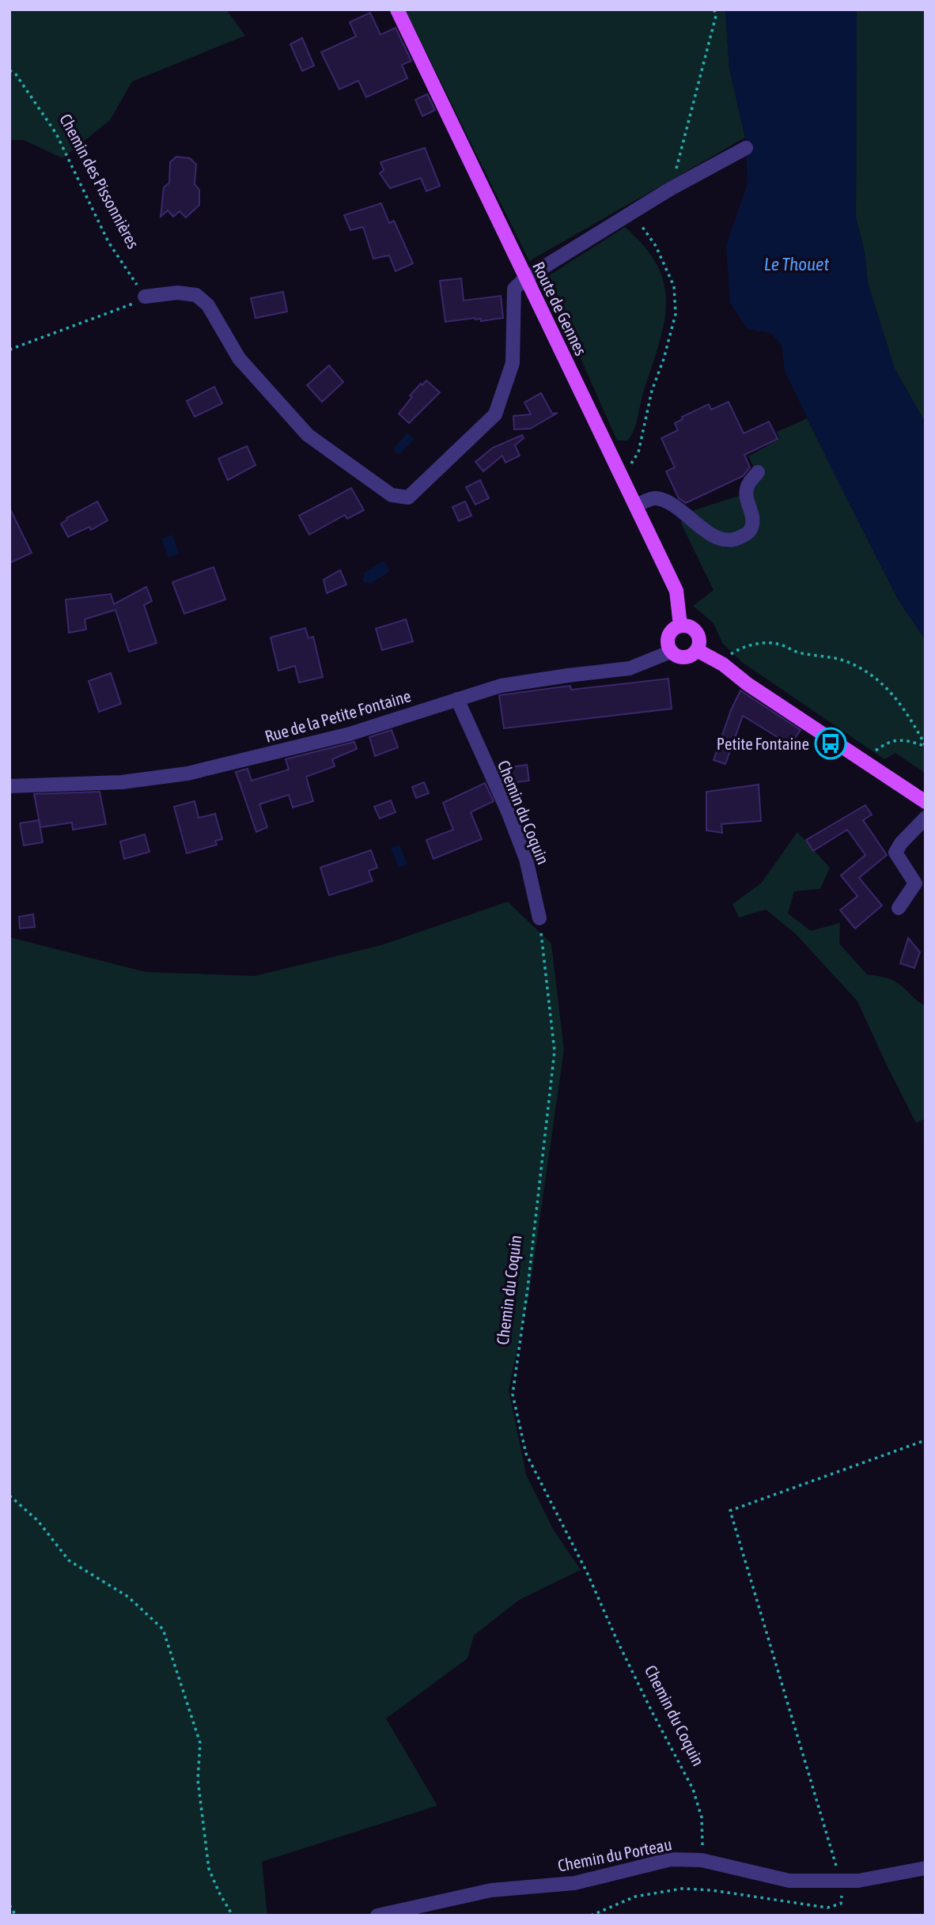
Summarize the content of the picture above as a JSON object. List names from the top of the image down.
{
  "streets": {
    "main road": ["Route de Gennes"],
    "street": ["Rue de la Petite Fontaine", "Chemin du Coquin", "Chemin du Porteau"],
    "path": ["Chemin des Pissonnières"]
  },
  "crossings": [
    ["Route de Gennes", "Rue de la Petite Fontaine"],
    ["Rue de la Petite Fontaine", "Chemin du Coquin"],
    ["Chemin du Coquin", "Chemin du Porteau"]
  ],
  "water": ["Le Thouet"],
  "places": {
    "bus stop": ["Petite Fontaine"]
  }
}
